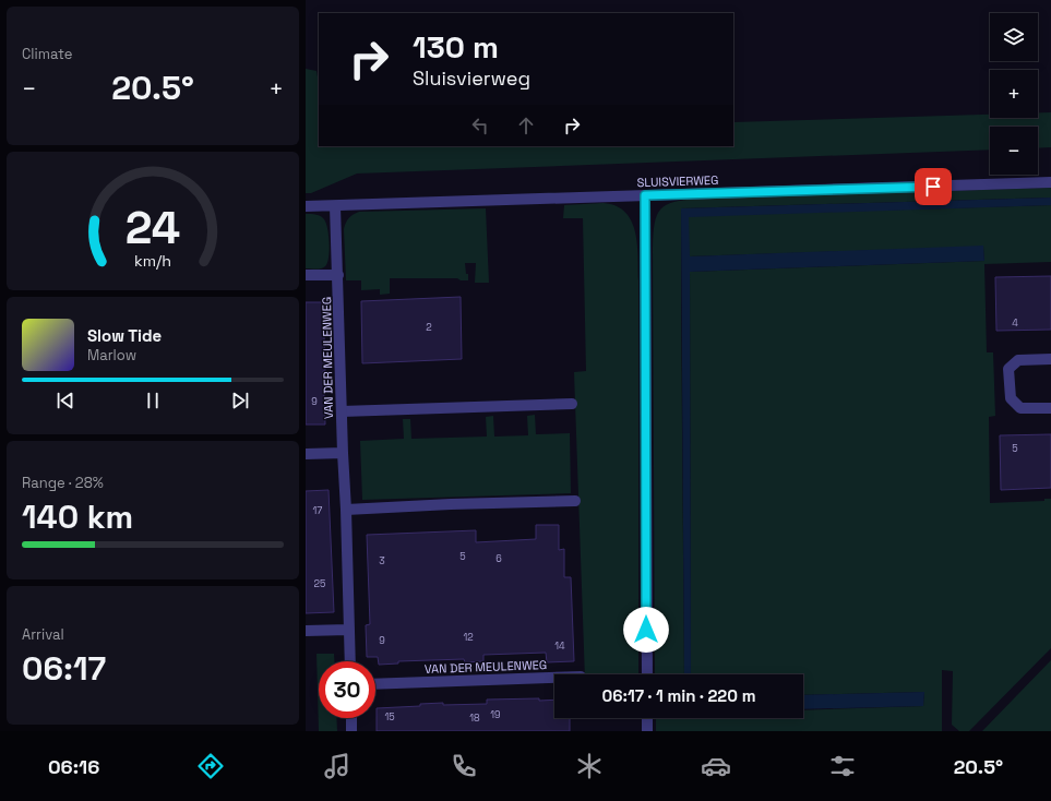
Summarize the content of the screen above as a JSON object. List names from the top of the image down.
{
  "streets": {
    "street": ["SLUISVIERWEG", "VAN DER MEULENWEG"]
  },
  "crossings": [
    ["SLUISVIERWEG", "VAN DER MEULENWEG"]
  ],
  "house_numbers": [
    "4",
    "2",
    "9",
    "5",
    "17",
    "5",
    "6",
    "3",
    "25",
    "12",
    "9",
    "14",
    "19",
    "15",
    "18"
  ],
  "page": {
    "tile": [
      "Climate",
      ["Range · 28%", "140 km"],
      ["Arrival", "06:17"]
    ],
    "map_buttons": ["+", "−"],
    "turn": ["130 m", "Sluisvierweg"],
    "heat": ["−", "20.5°", "+"],
    "song": ["Slow Tide", "Marlow"],
    "limit": "30",
    "trip": "06:17 · 1 min · 220 m",
    "tabs": ["06:16", "20.5°"],
    "gauge": ["24", "km/h"]
  }
}
